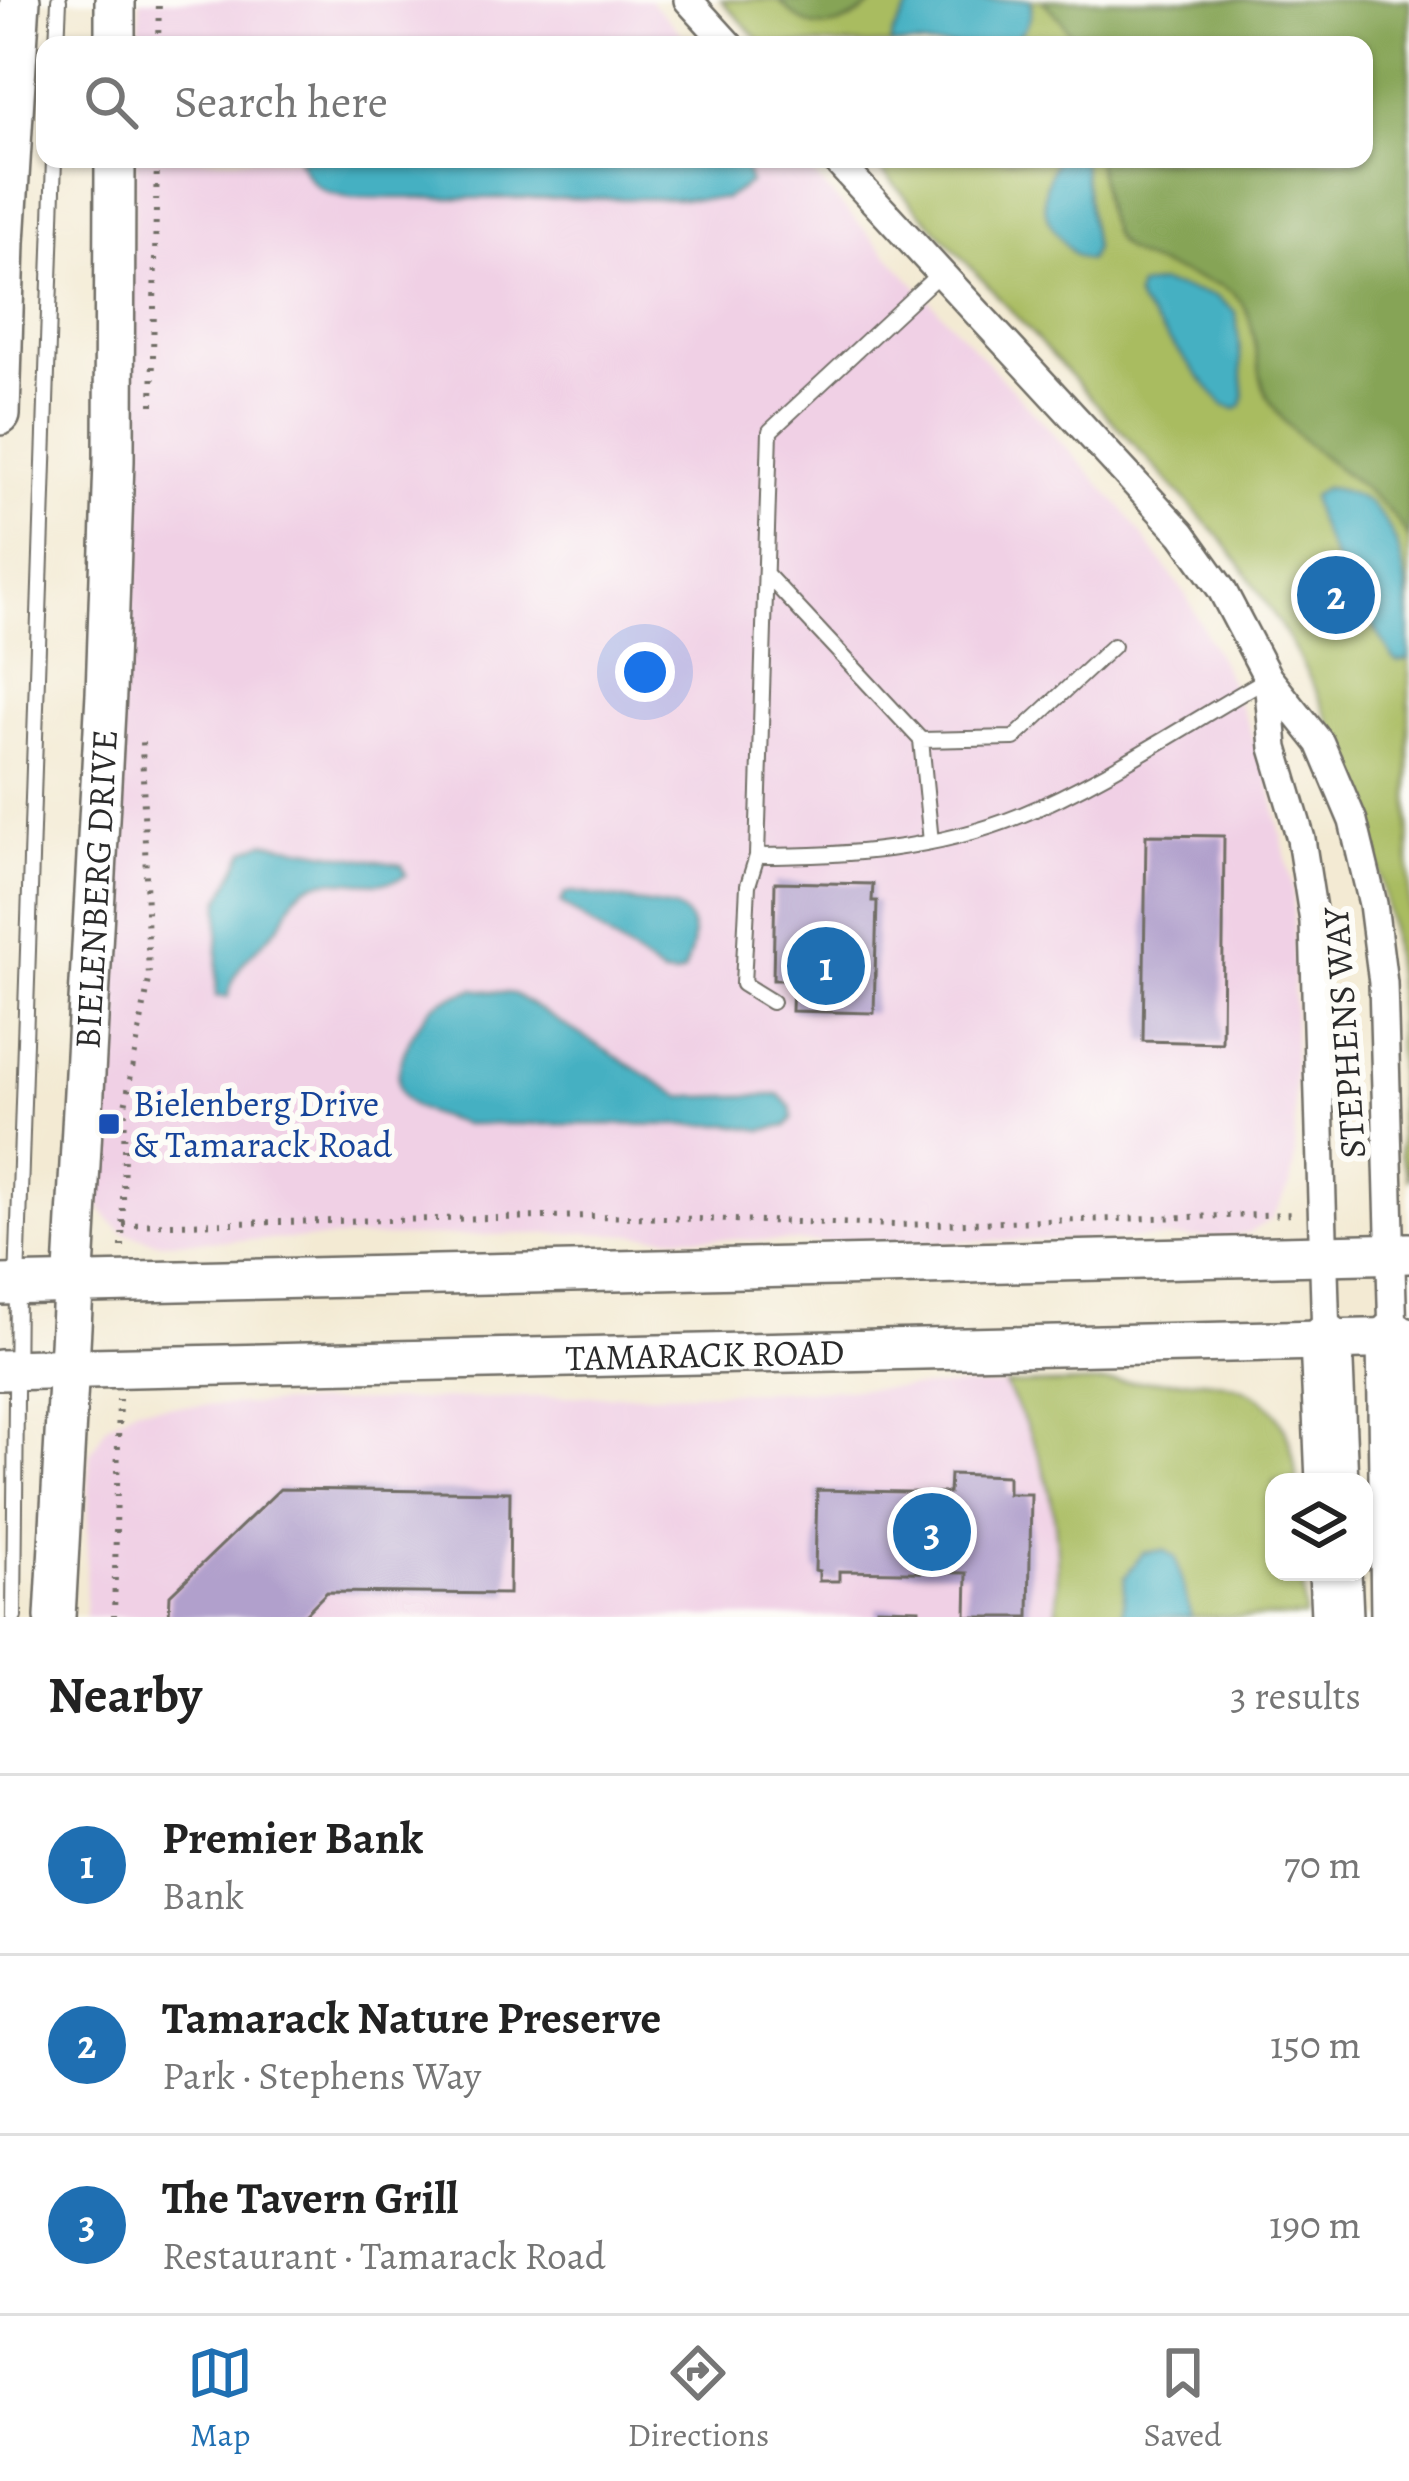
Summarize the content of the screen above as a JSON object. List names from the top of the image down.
{
  "streets": {
    "street": ["BIELENBERG DRIVE", "STEPHENS WAY", "TAMARACK ROAD"]
  },
  "crossings": [
    ["BIELENBERG DRIVE", "TAMARACK ROAD"],
    ["STEPHENS WAY", "TAMARACK ROAD"]
  ],
  "places": {
    "transit": ["Bielenberg Drive & Tamarack Road"]
  },
  "page": {
    "search": "Search here",
    "pins": ["2", "1", "3"],
    "heading": ["Nearby", "3 results"],
    "list": [
      {
        "mark": "1",
        "name": "Premier Bank",
        "note": "Bank",
        "value": "70 m"
      },
      {
        "mark": "2",
        "name": "Tamarack Nature Preserve",
        "note": "Park · Stephens Way",
        "value": "150 m"
      },
      {
        "mark": "3",
        "name": "The Tavern Grill",
        "note": "Restaurant · Tamarack Road",
        "value": "190 m"
      }
    ],
    "nav": ["Map", "Directions", "Saved"]
  }
}
